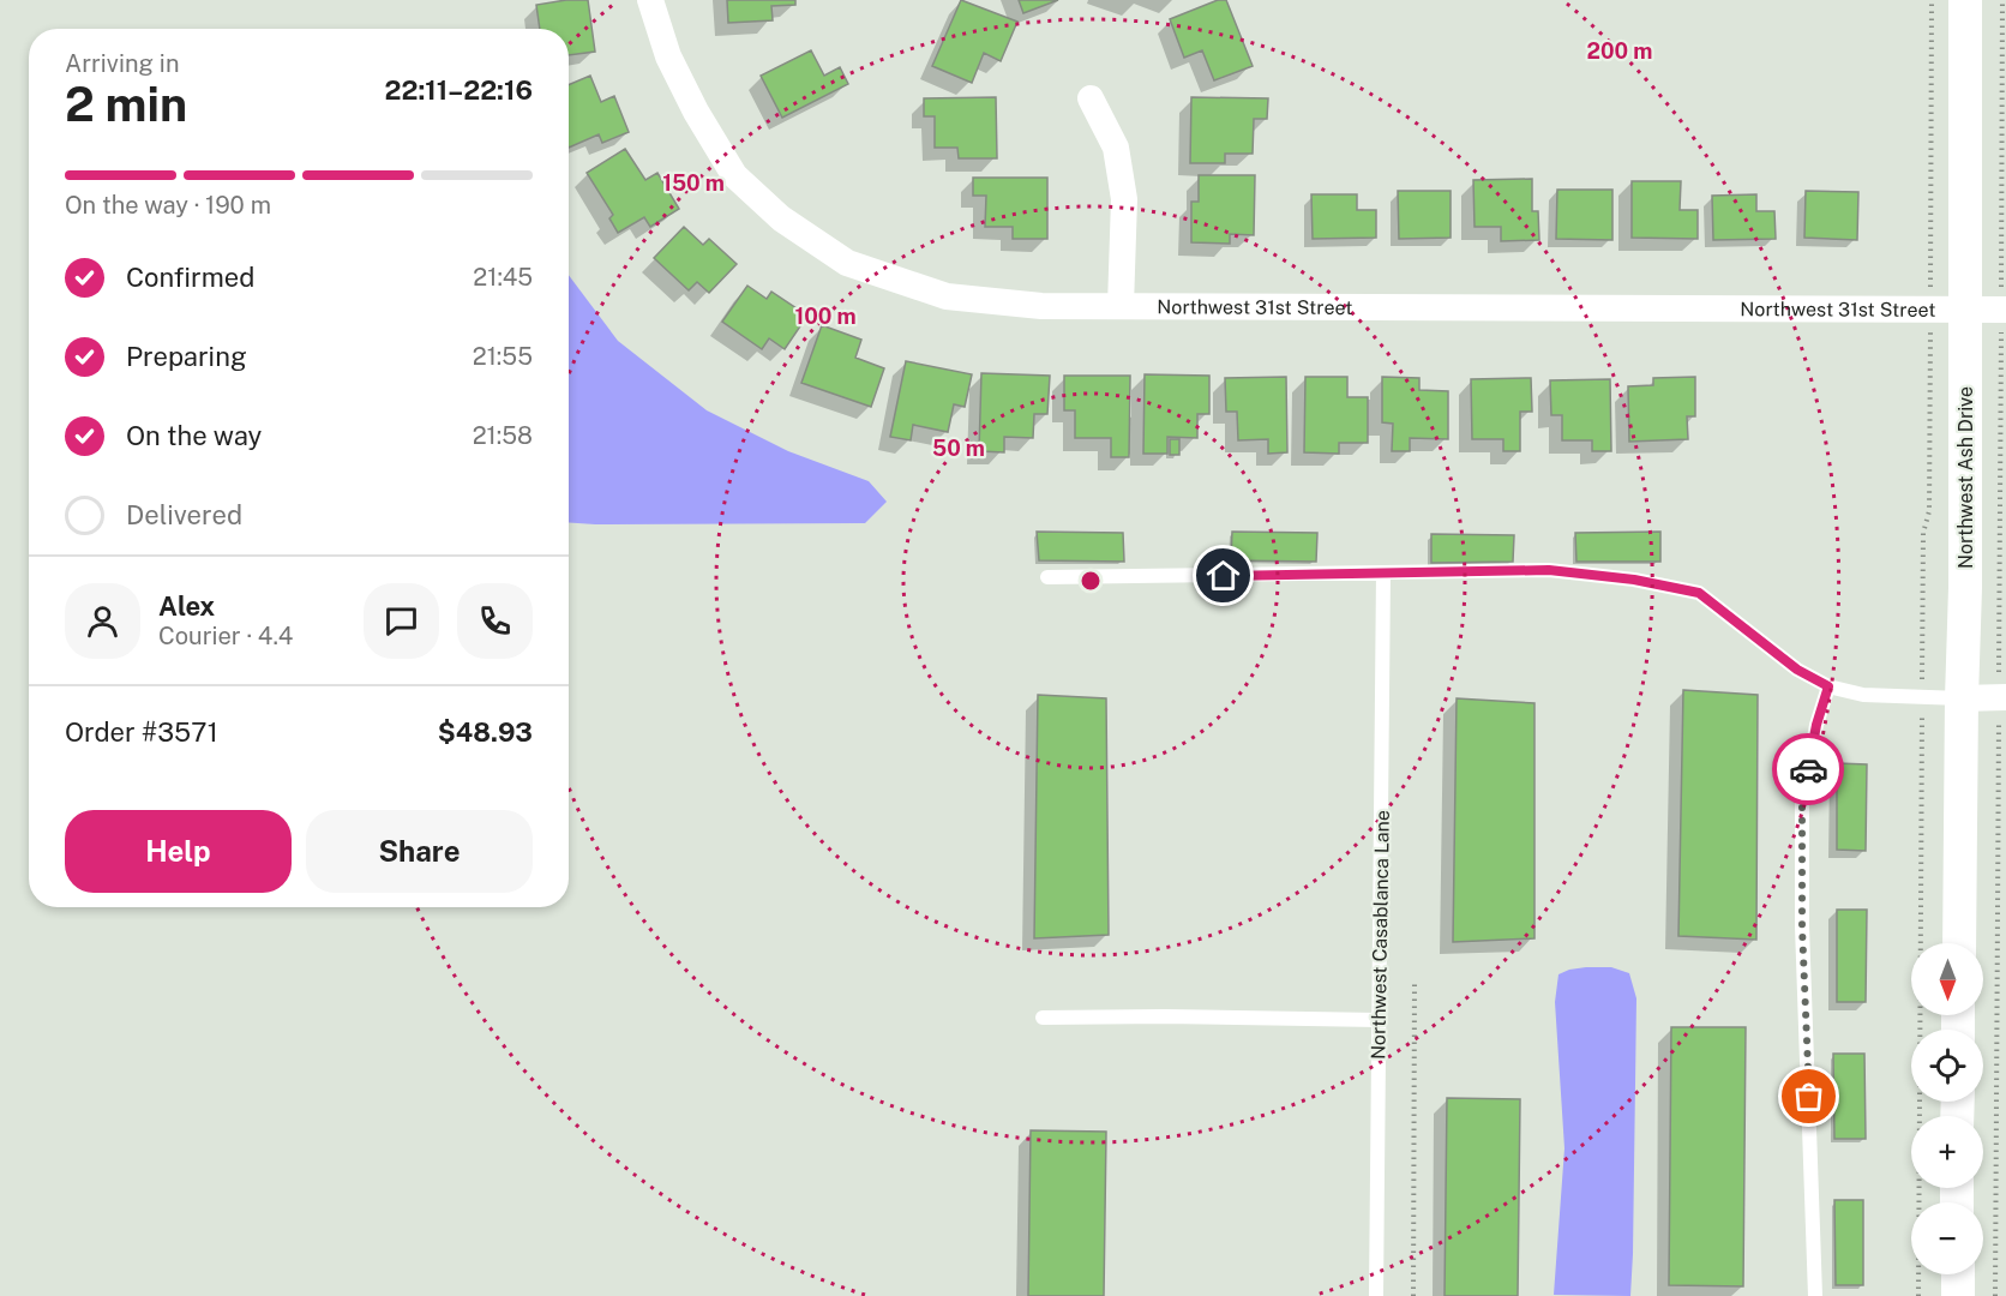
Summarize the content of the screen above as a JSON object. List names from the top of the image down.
{
  "streets": {
    "street": ["Northwest 31st Street", "Northwest Ash Drive"],
    "lane": ["Northwest Casablanca Lane"]
  },
  "crossings": [
    ["Northwest 31st Street", "Northwest Ash Drive"]
  ],
  "north": "bottom",
  "page": {
    "heading": ["2 min", "Arriving in", "22:11–22:16"],
    "panel": [
      "Alex",
      "Courier · 4.4",
      "Order #3571",
      "$48.93"
    ],
    "bar": "On the way · 190 m",
    "list": [
      ["Confirmed", "21:45"],
      ["Preparing", "21:55"],
      ["On the way", "21:58"],
      "Delivered"
    ],
    "buttons": ["Help", "Share"],
    "map_buttons": ["+", "−"]
  },
  "rings": [
    "200 m",
    "150 m",
    "100 m",
    "50 m"
  ]
}
